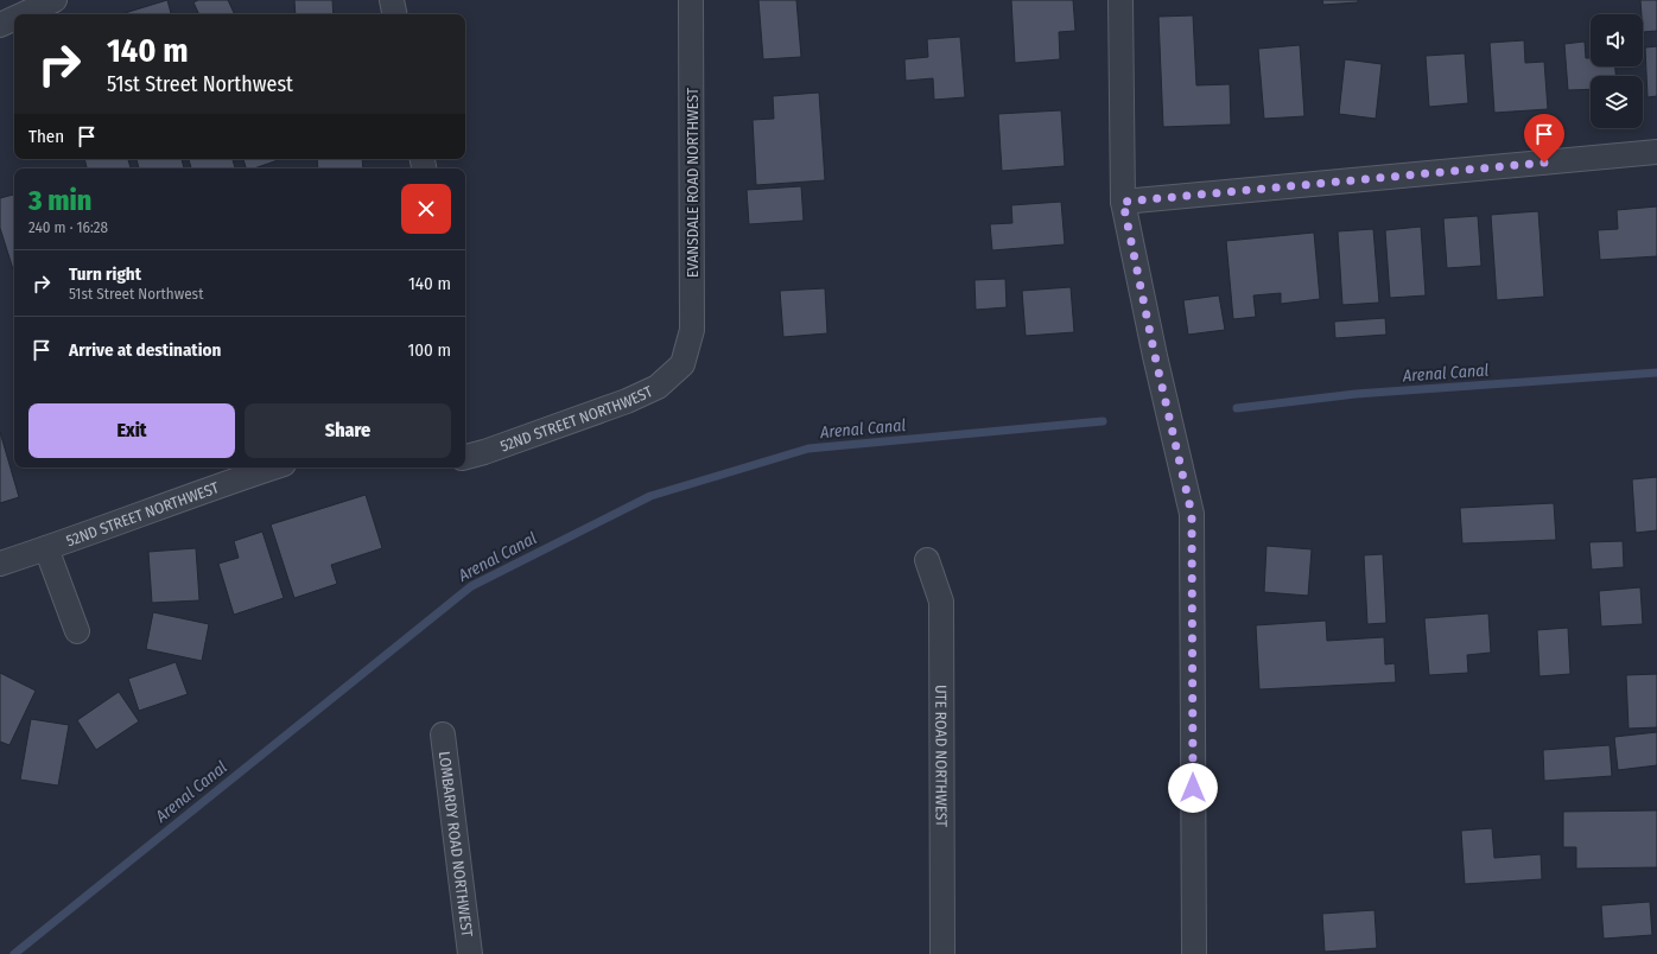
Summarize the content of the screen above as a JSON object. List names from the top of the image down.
{
  "streets": {
    "street": [
      "EVANSDALE ROAD NORTHWEST",
      "52ND STREET NORTHWEST",
      "UTE ROAD NORTHWEST",
      "LOMBARDY ROAD NORTHWEST"
    ]
  },
  "crossings": [
    ["EVANSDALE ROAD NORTHWEST", "52ND STREET NORTHWEST"]
  ],
  "water": ["Arenal Canal"],
  "page": {
    "turn": ["140 m", "51st Street Northwest"],
    "then": "Then",
    "heading": ["3 min", "240 m · 16:28"],
    "list": [
      {
        "name": "Turn right",
        "note": "51st Street Northwest",
        "value": "140 m"
      },
      {
        "name": "Arrive at destination",
        "value": "100 m"
      }
    ],
    "buttons": ["Exit", "Share"]
  }
}
